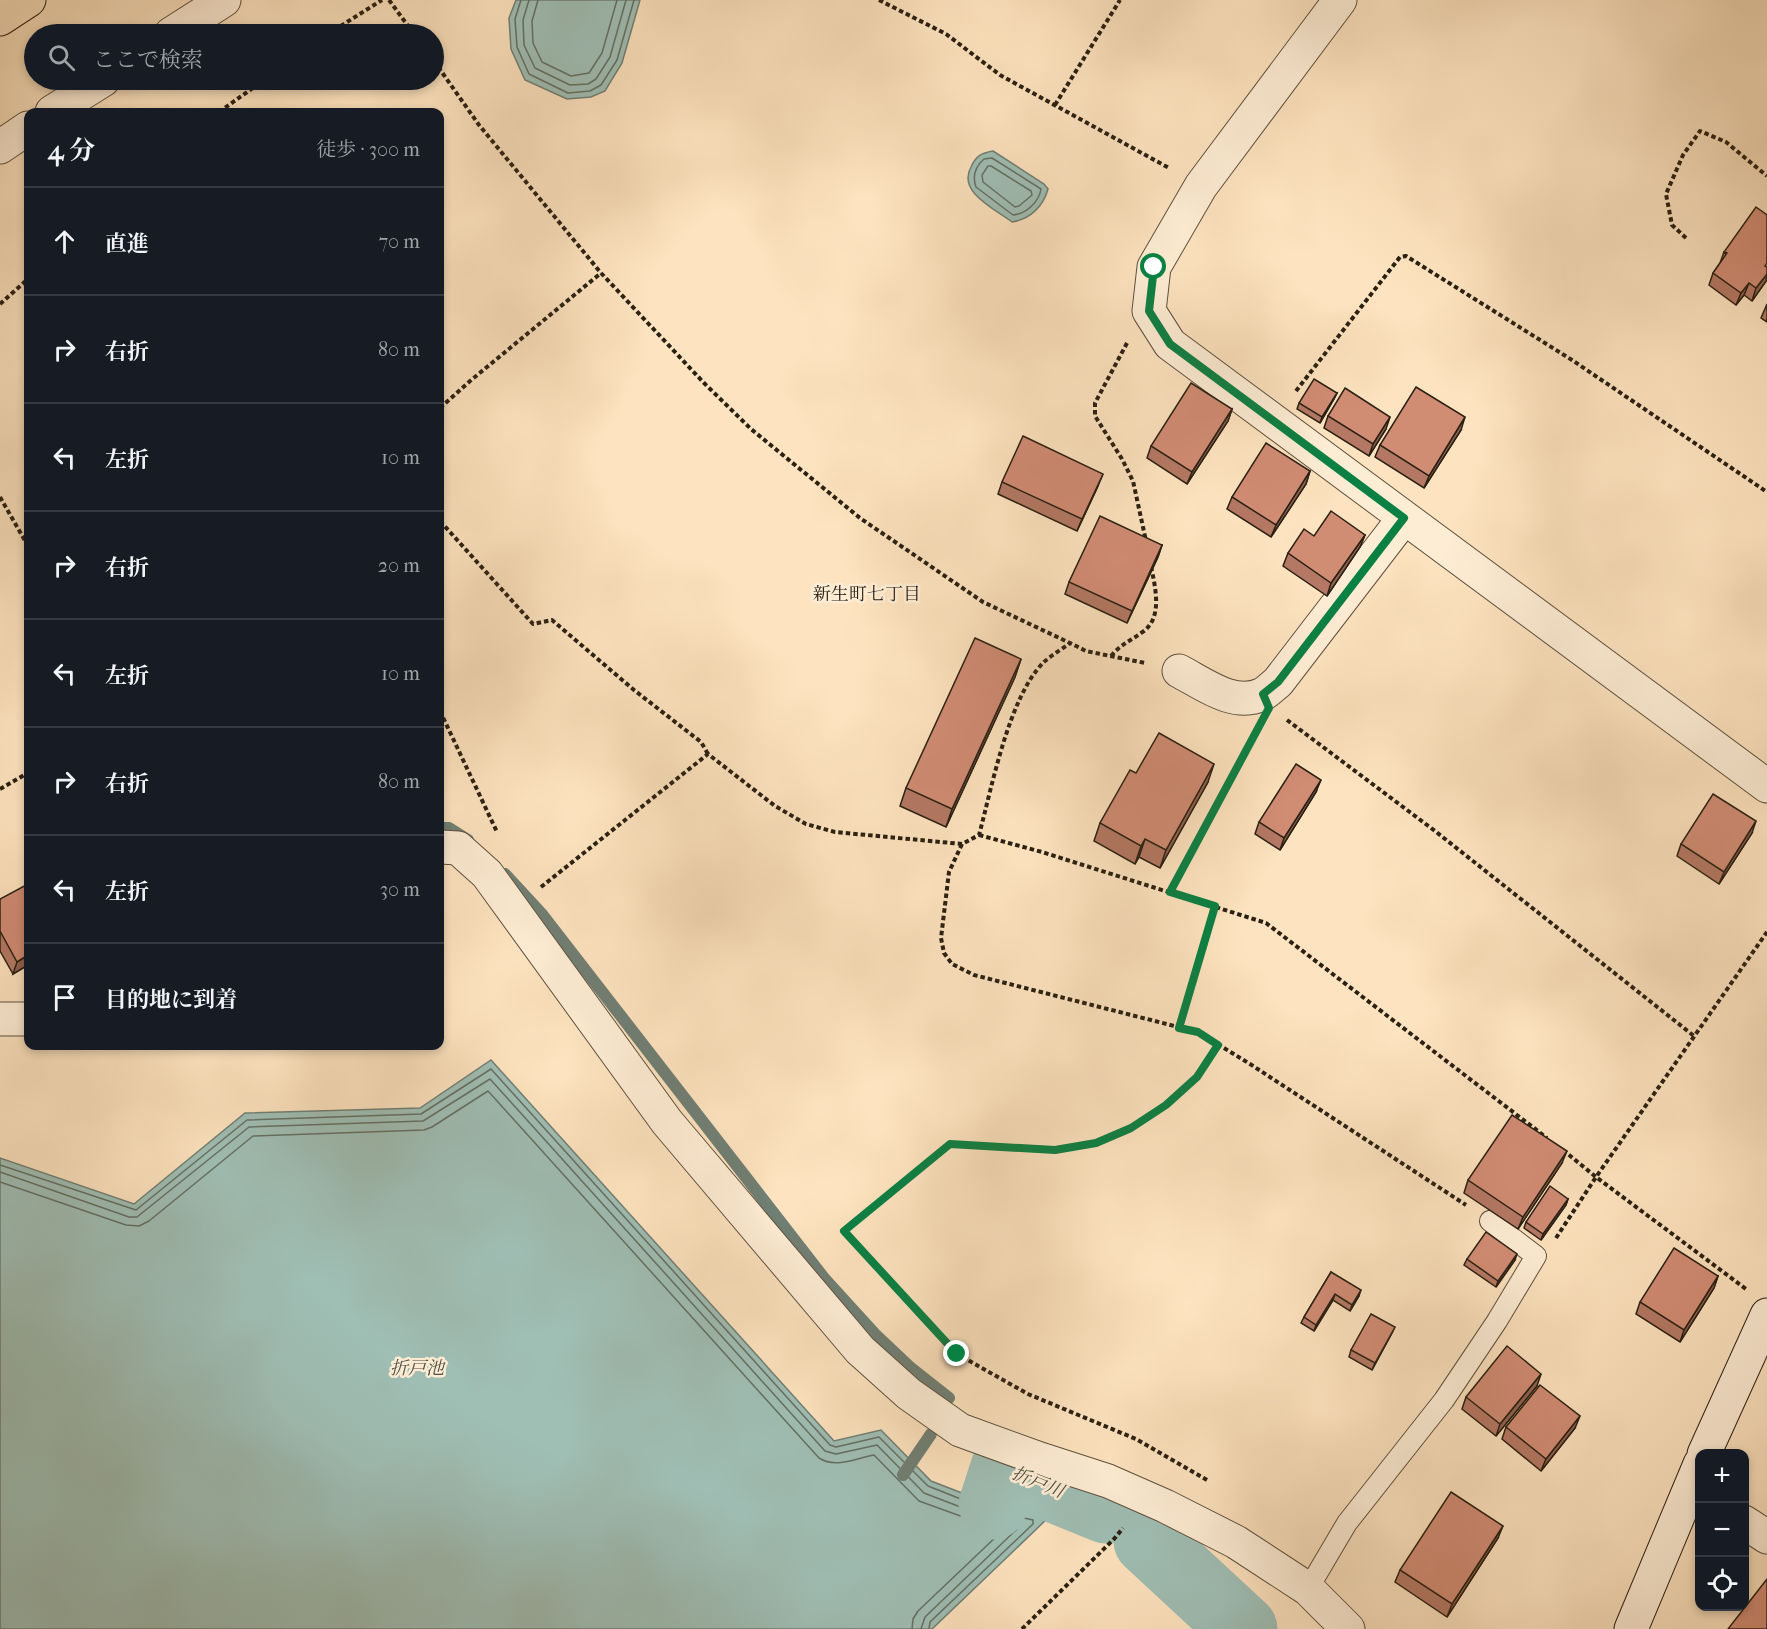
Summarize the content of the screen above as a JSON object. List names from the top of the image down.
{
  "districts": ["新生町七丁目"],
  "water": ["折戸池", "折戸川"],
  "page": {
    "search": "ここで検索",
    "heading": ["4 分", "徒歩 · 300 m"],
    "list": [
      ["直進", "70 m"],
      ["右折", "80 m"],
      ["左折", "10 m"],
      ["右折", "20 m"],
      ["左折", "10 m"],
      ["右折", "80 m"],
      ["左折", "30 m"],
      "目的地に到着"
    ],
    "map_buttons": ["+", "−"]
  }
}
